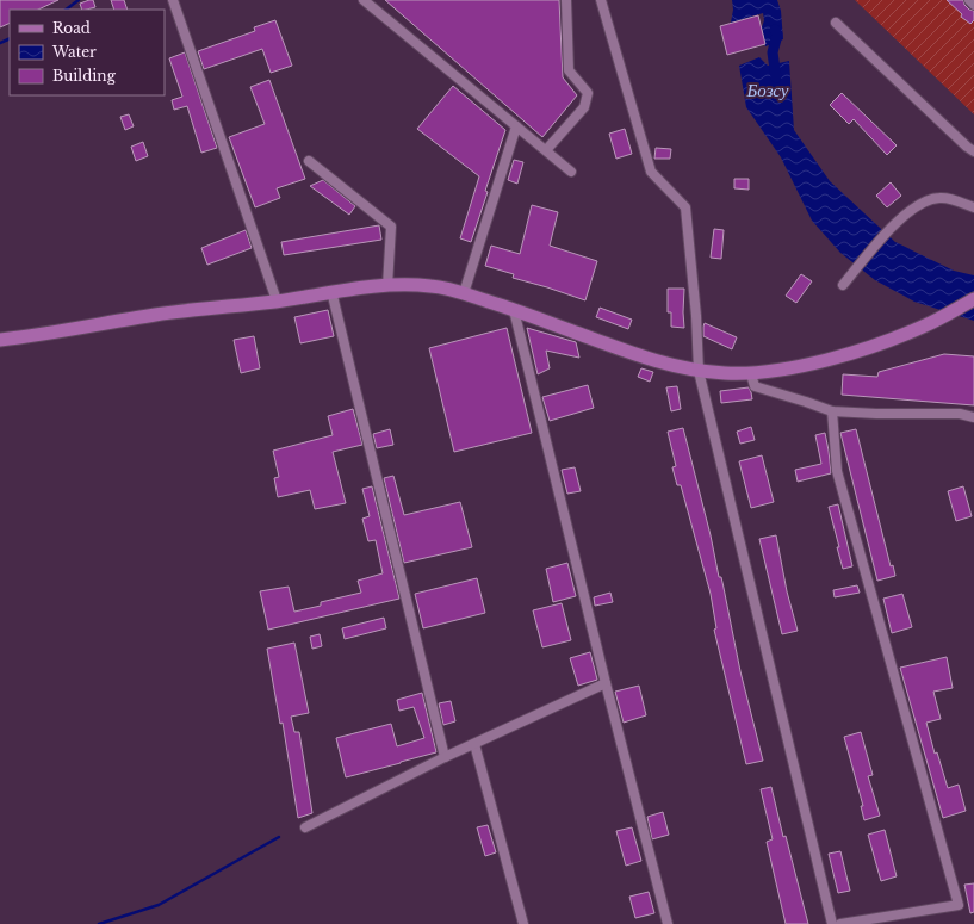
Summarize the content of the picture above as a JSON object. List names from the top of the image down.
{
  "water": ["Бозсу"],
  "legend": ["Road", "Water", "Building"]
}
